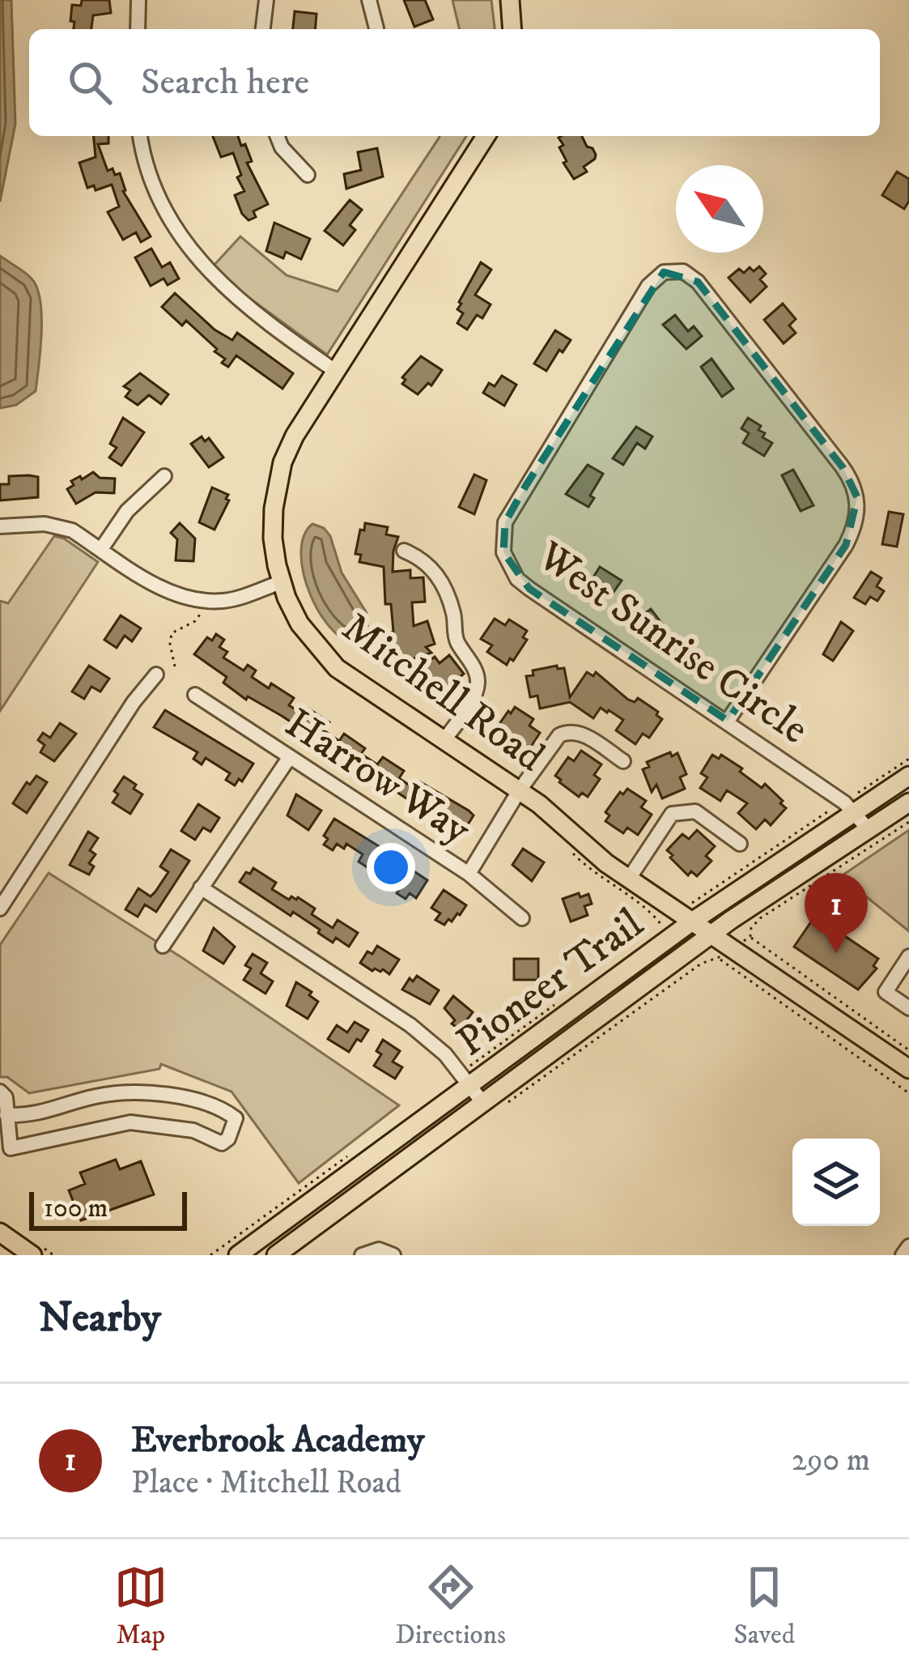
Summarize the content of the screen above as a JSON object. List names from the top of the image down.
{
  "streets": {
    "main road": ["Mitchell Road", "Pioneer Trail"],
    "street": ["West Sunrise Circle", "Harrow Way"]
  },
  "crossings": [
    ["West Sunrise Circle", "Pioneer Trail"],
    ["Mitchell Road", "Pioneer Trail"]
  ],
  "scale_bar": "100 m",
  "north": "top left",
  "page": {
    "search": "Search here",
    "pins": "1",
    "scale": "100 m",
    "heading": "Nearby",
    "list": [
      {
        "mark": "1",
        "name": "Everbrook Academy",
        "note": "Place · Mitchell Road",
        "value": "290 m"
      }
    ],
    "nav": ["Map", "Directions", "Saved"]
  }
}
